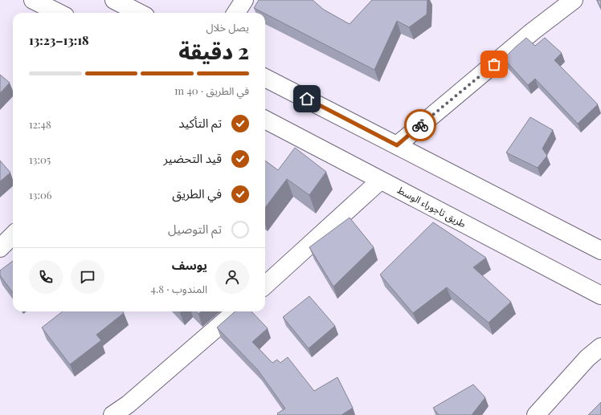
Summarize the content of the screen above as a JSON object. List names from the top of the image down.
{
  "streets": {
    "main road": ["طريق تاجوراء الوسط"]
  },
  "page": {
    "heading": ["2 دقيقة", "يصل خلال", "13:18–13:23"],
    "panel": ["يوسف", "المندوب · 4.8"],
    "bar": "في الطريق · 40 m",
    "list": [
      ["تم التأكيد", "12:48"],
      ["قيد التحضير", "13:05"],
      ["في الطريق", "13:06"],
      "تم التوصيل"
    ]
  }
}
